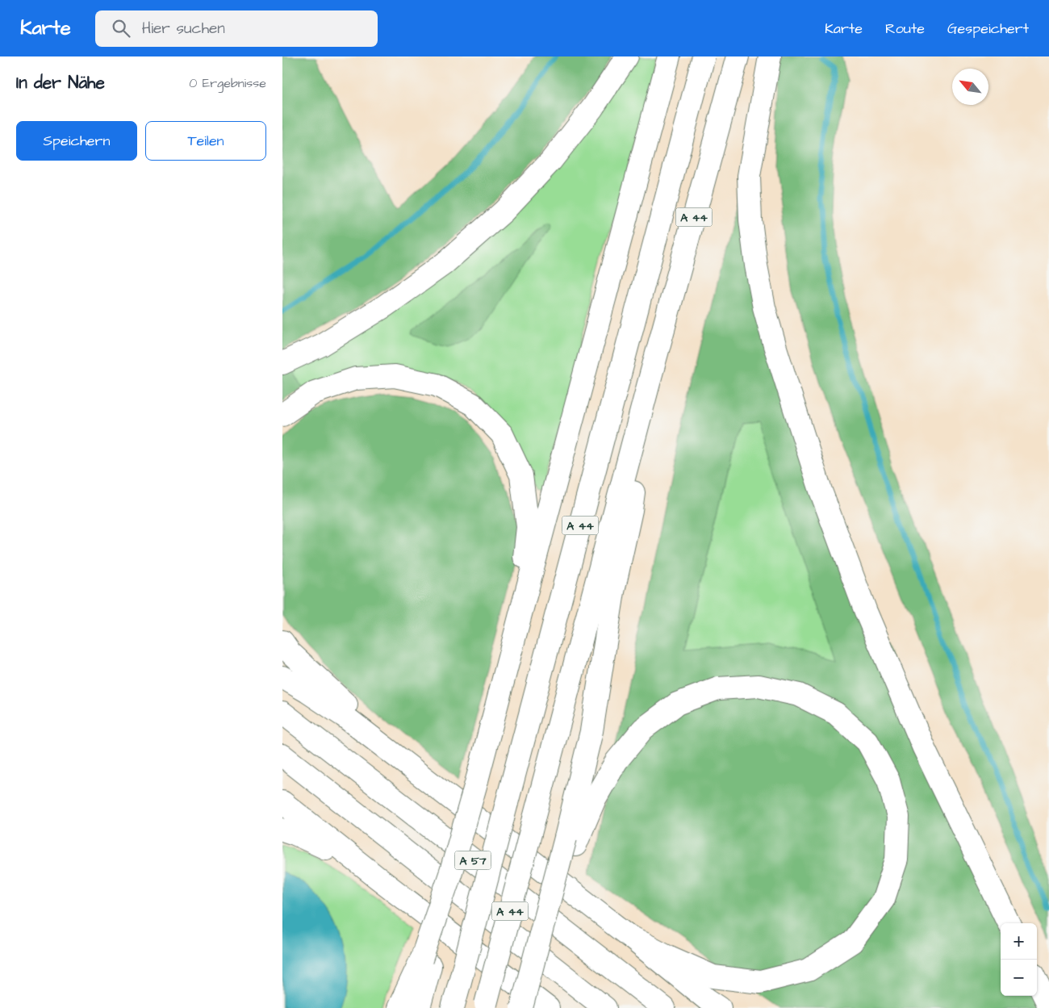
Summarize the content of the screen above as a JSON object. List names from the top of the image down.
{
  "streets": {
    "highway": ["A 44", "A 57"]
  },
  "north": "top left",
  "page": {
    "header": "Karte",
    "search": "Hier suchen",
    "nav": ["Karte", "Route", "Gespeichert"],
    "heading": ["In der Nähe", "0 Ergebnisse"],
    "buttons": ["Speichern", "Teilen"],
    "map_buttons": ["+", "−"]
  }
}
